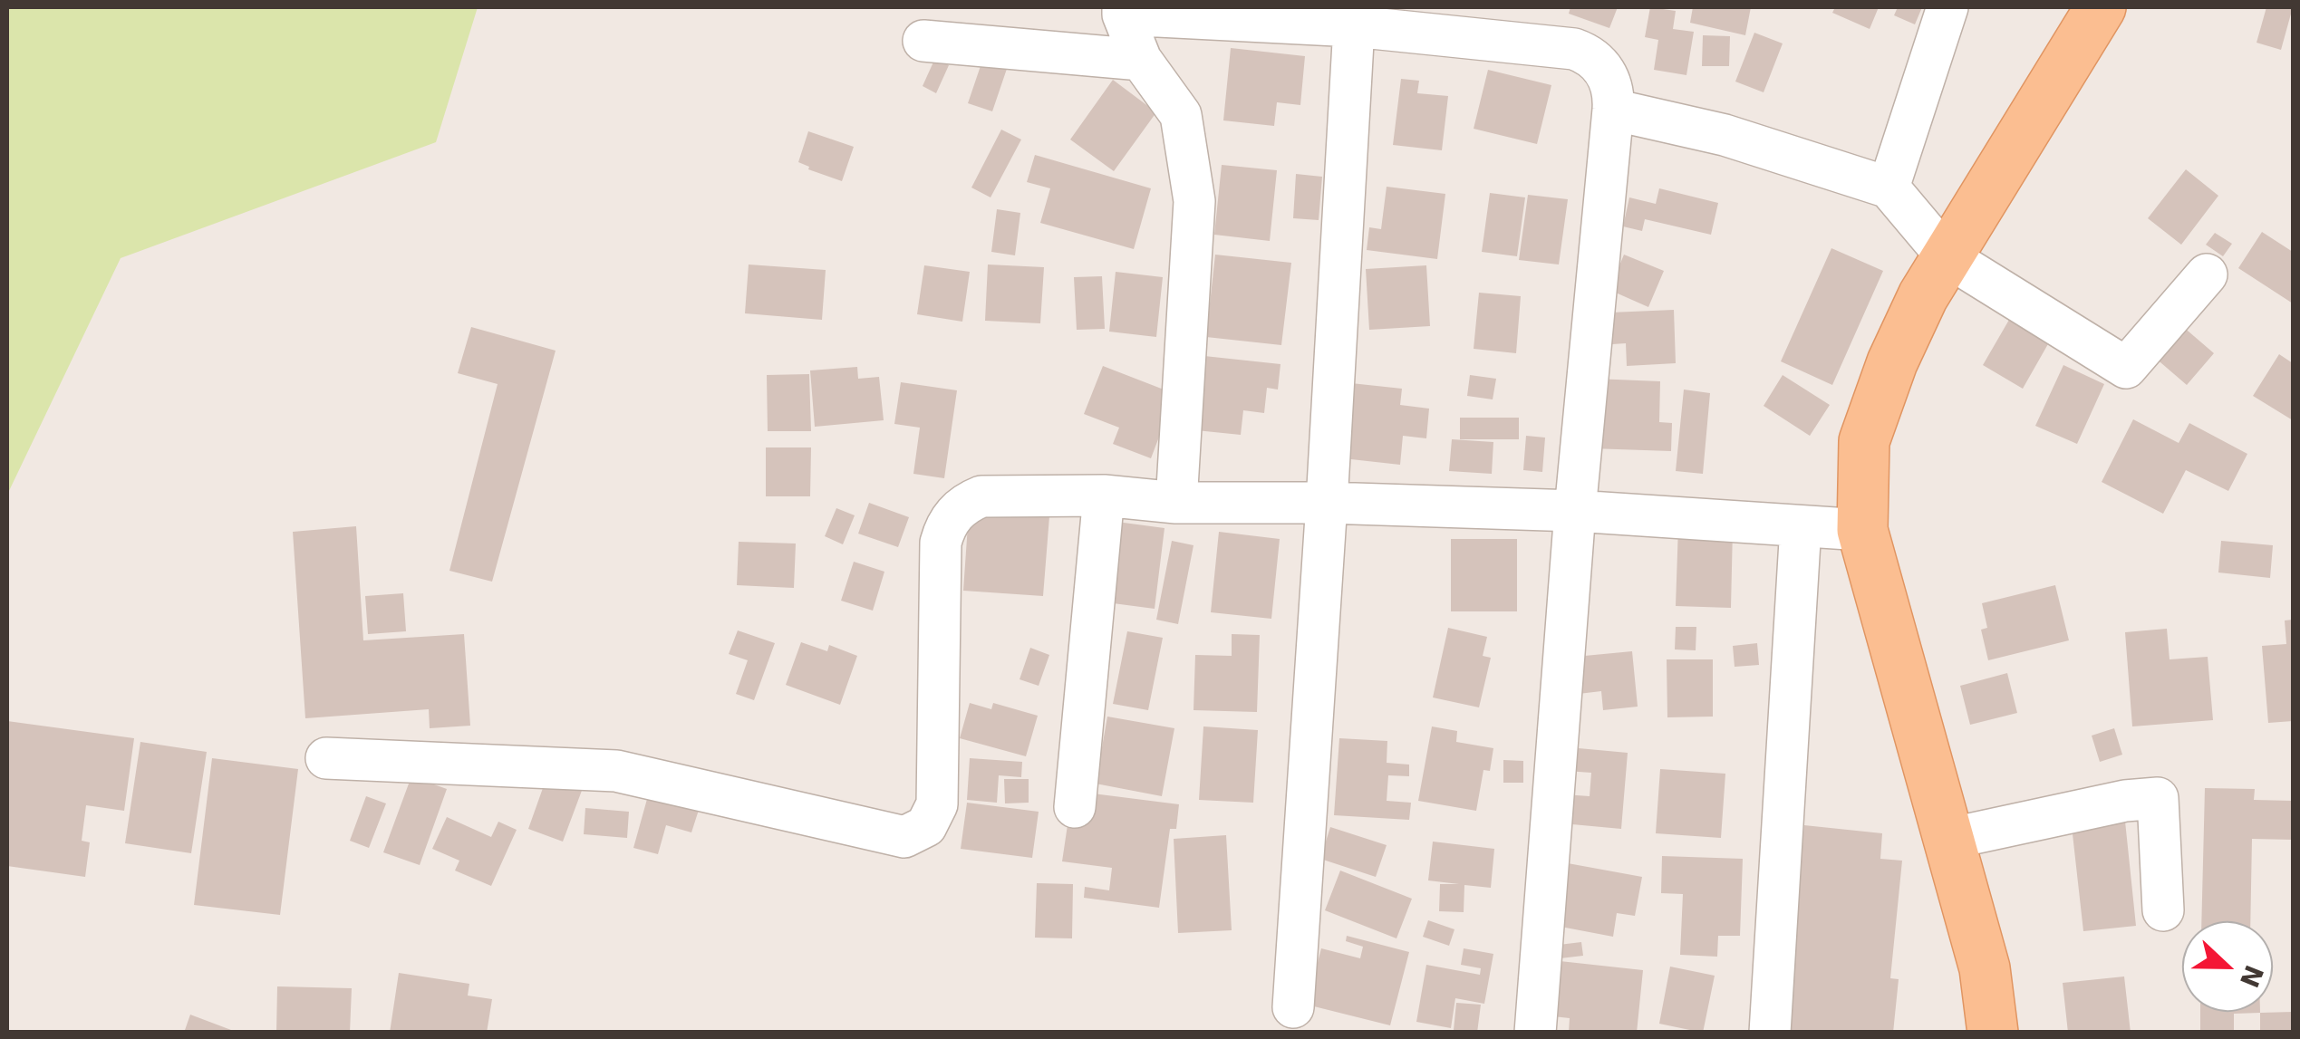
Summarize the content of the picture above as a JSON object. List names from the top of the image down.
{
  "north": "right"
}
